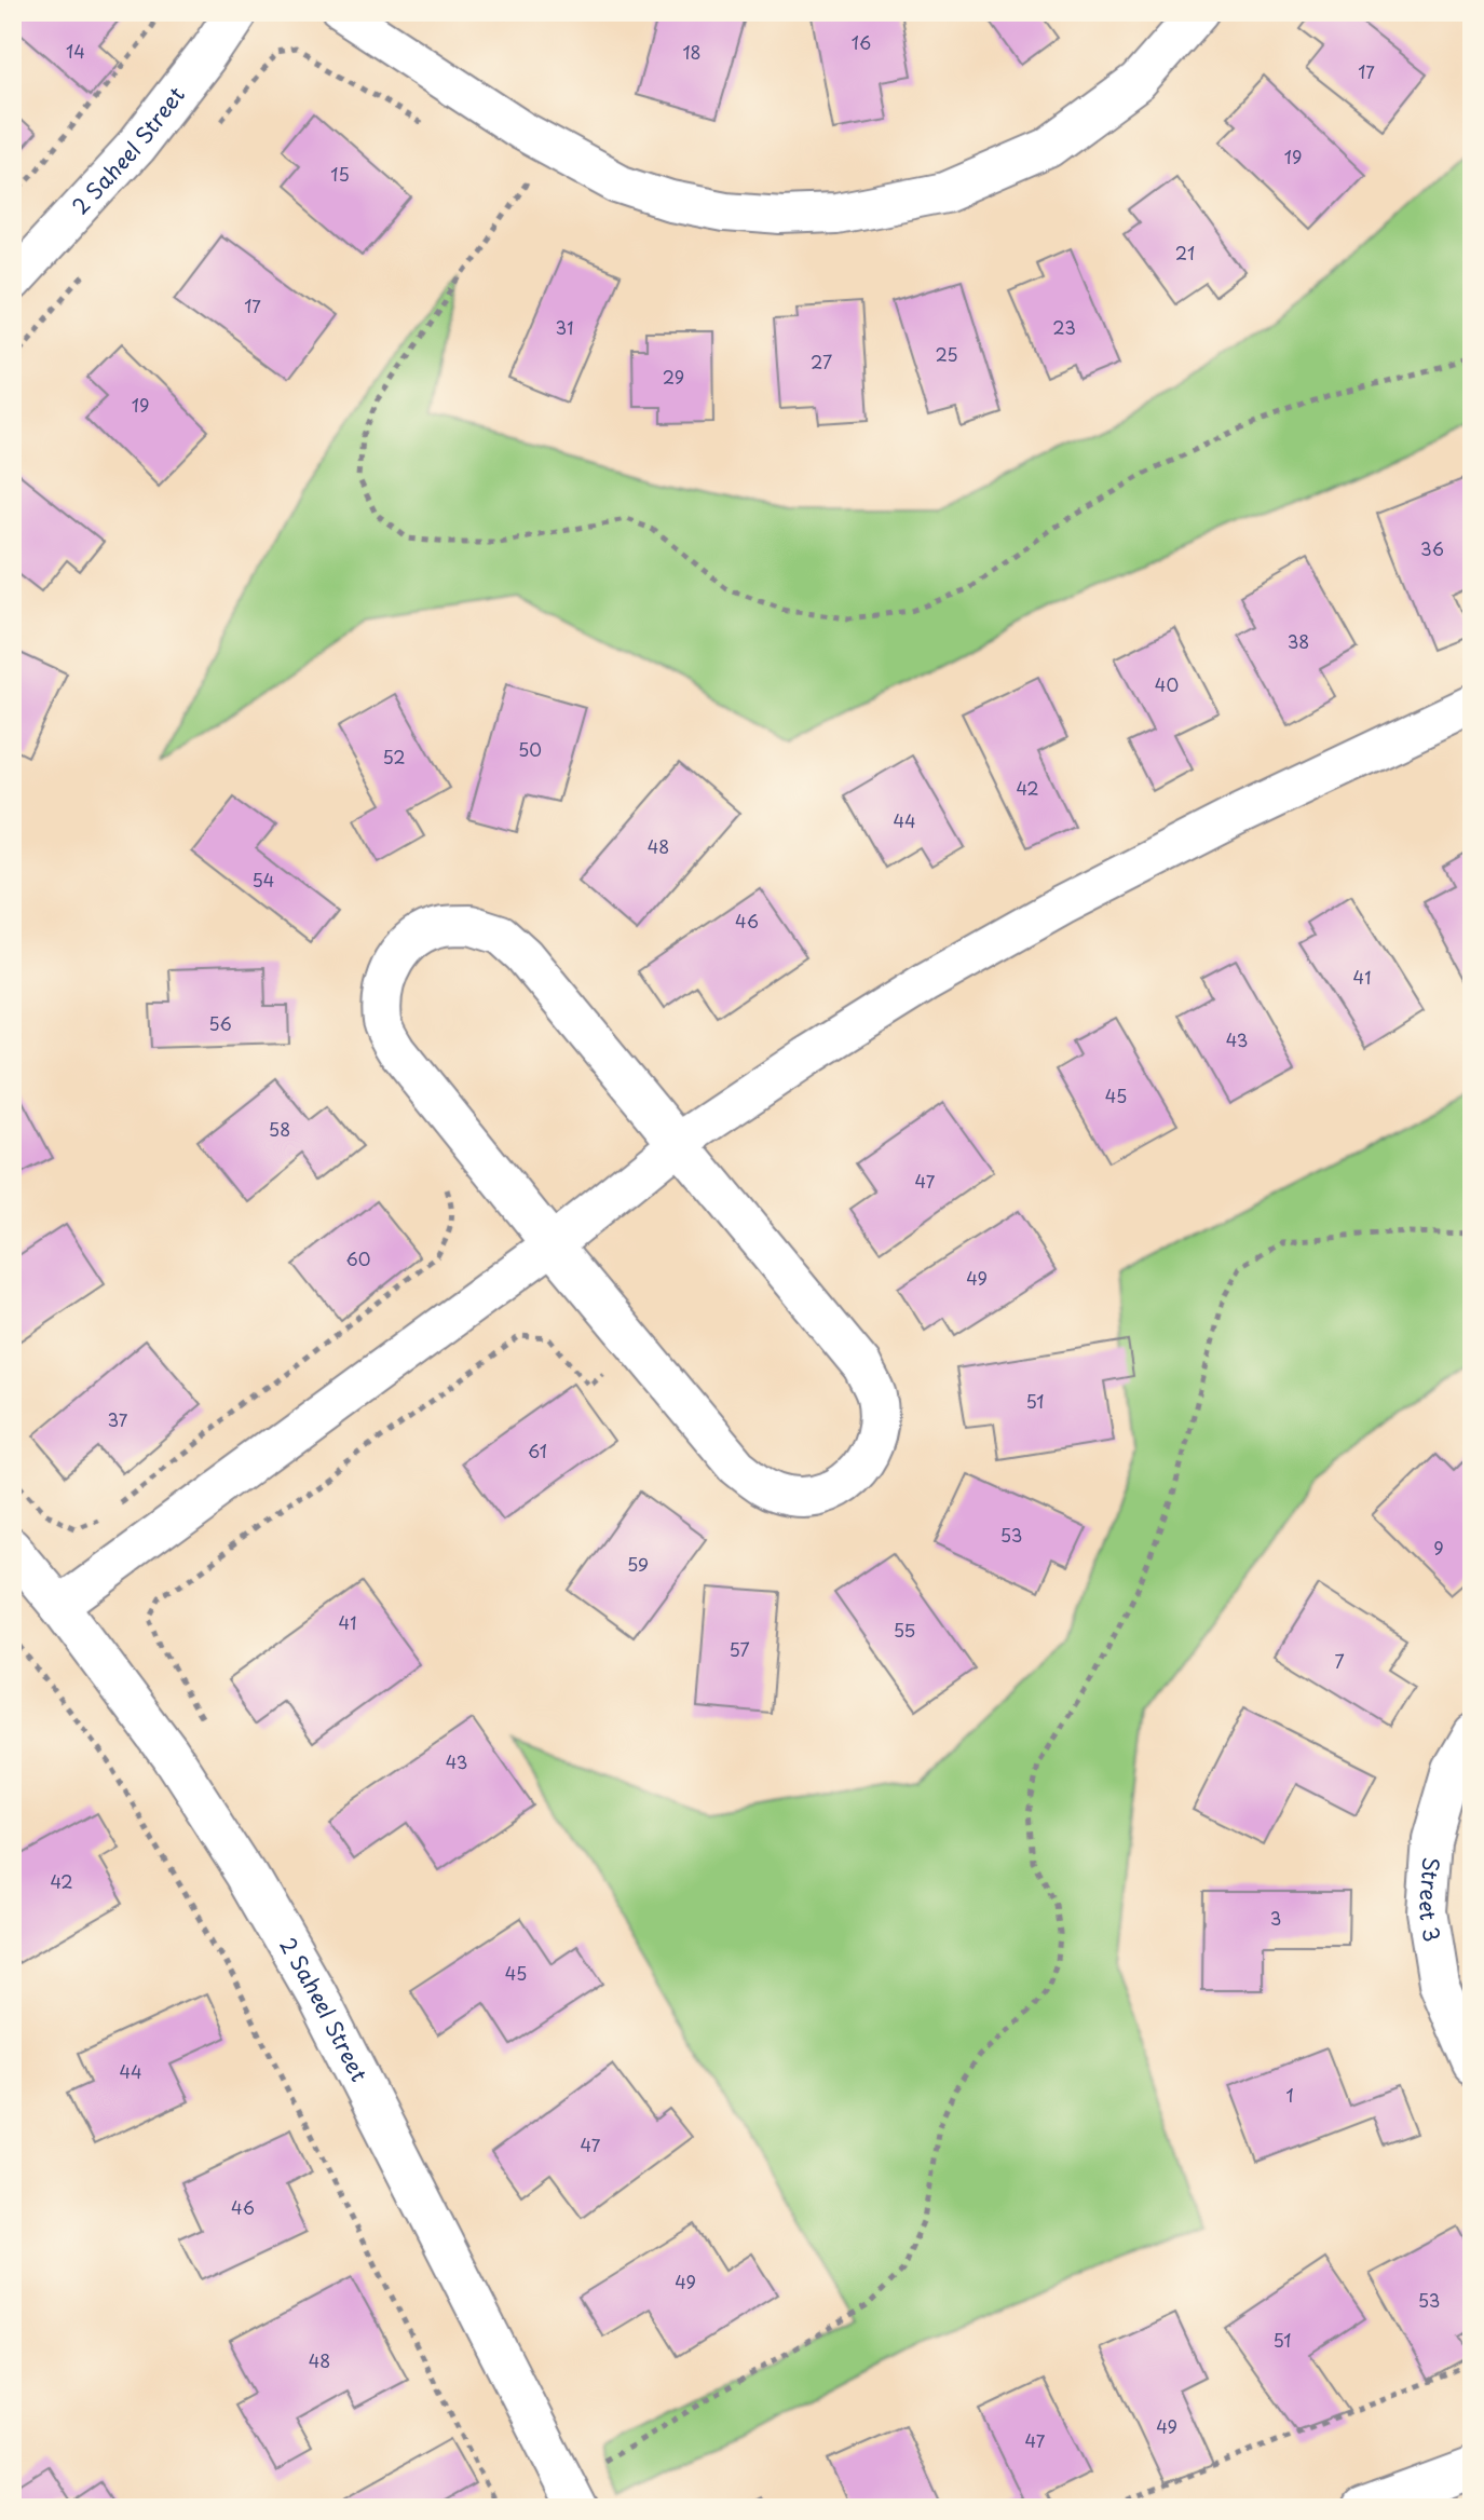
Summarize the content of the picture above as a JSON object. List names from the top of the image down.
{
  "streets": {
    "street": ["2 Saheel Street", "Street 3"]
  },
  "house_numbers": [
    "16",
    "14",
    "18",
    "17",
    "19",
    "15",
    "21",
    "17",
    "31",
    "23",
    "25",
    "27",
    "29",
    "19",
    "36",
    "38",
    "40",
    "50",
    "52",
    "42",
    "44",
    "48",
    "54",
    "46",
    "41",
    "56",
    "43",
    "45",
    "58",
    "47",
    "60",
    "49",
    "51",
    "37",
    "61",
    "53",
    "9",
    "59",
    "41",
    "55",
    "57",
    "7",
    "43",
    "42",
    "3",
    "45",
    "44",
    "1",
    "47",
    "46",
    "49",
    "53",
    "51",
    "48",
    "49",
    "47"
  ]
}
